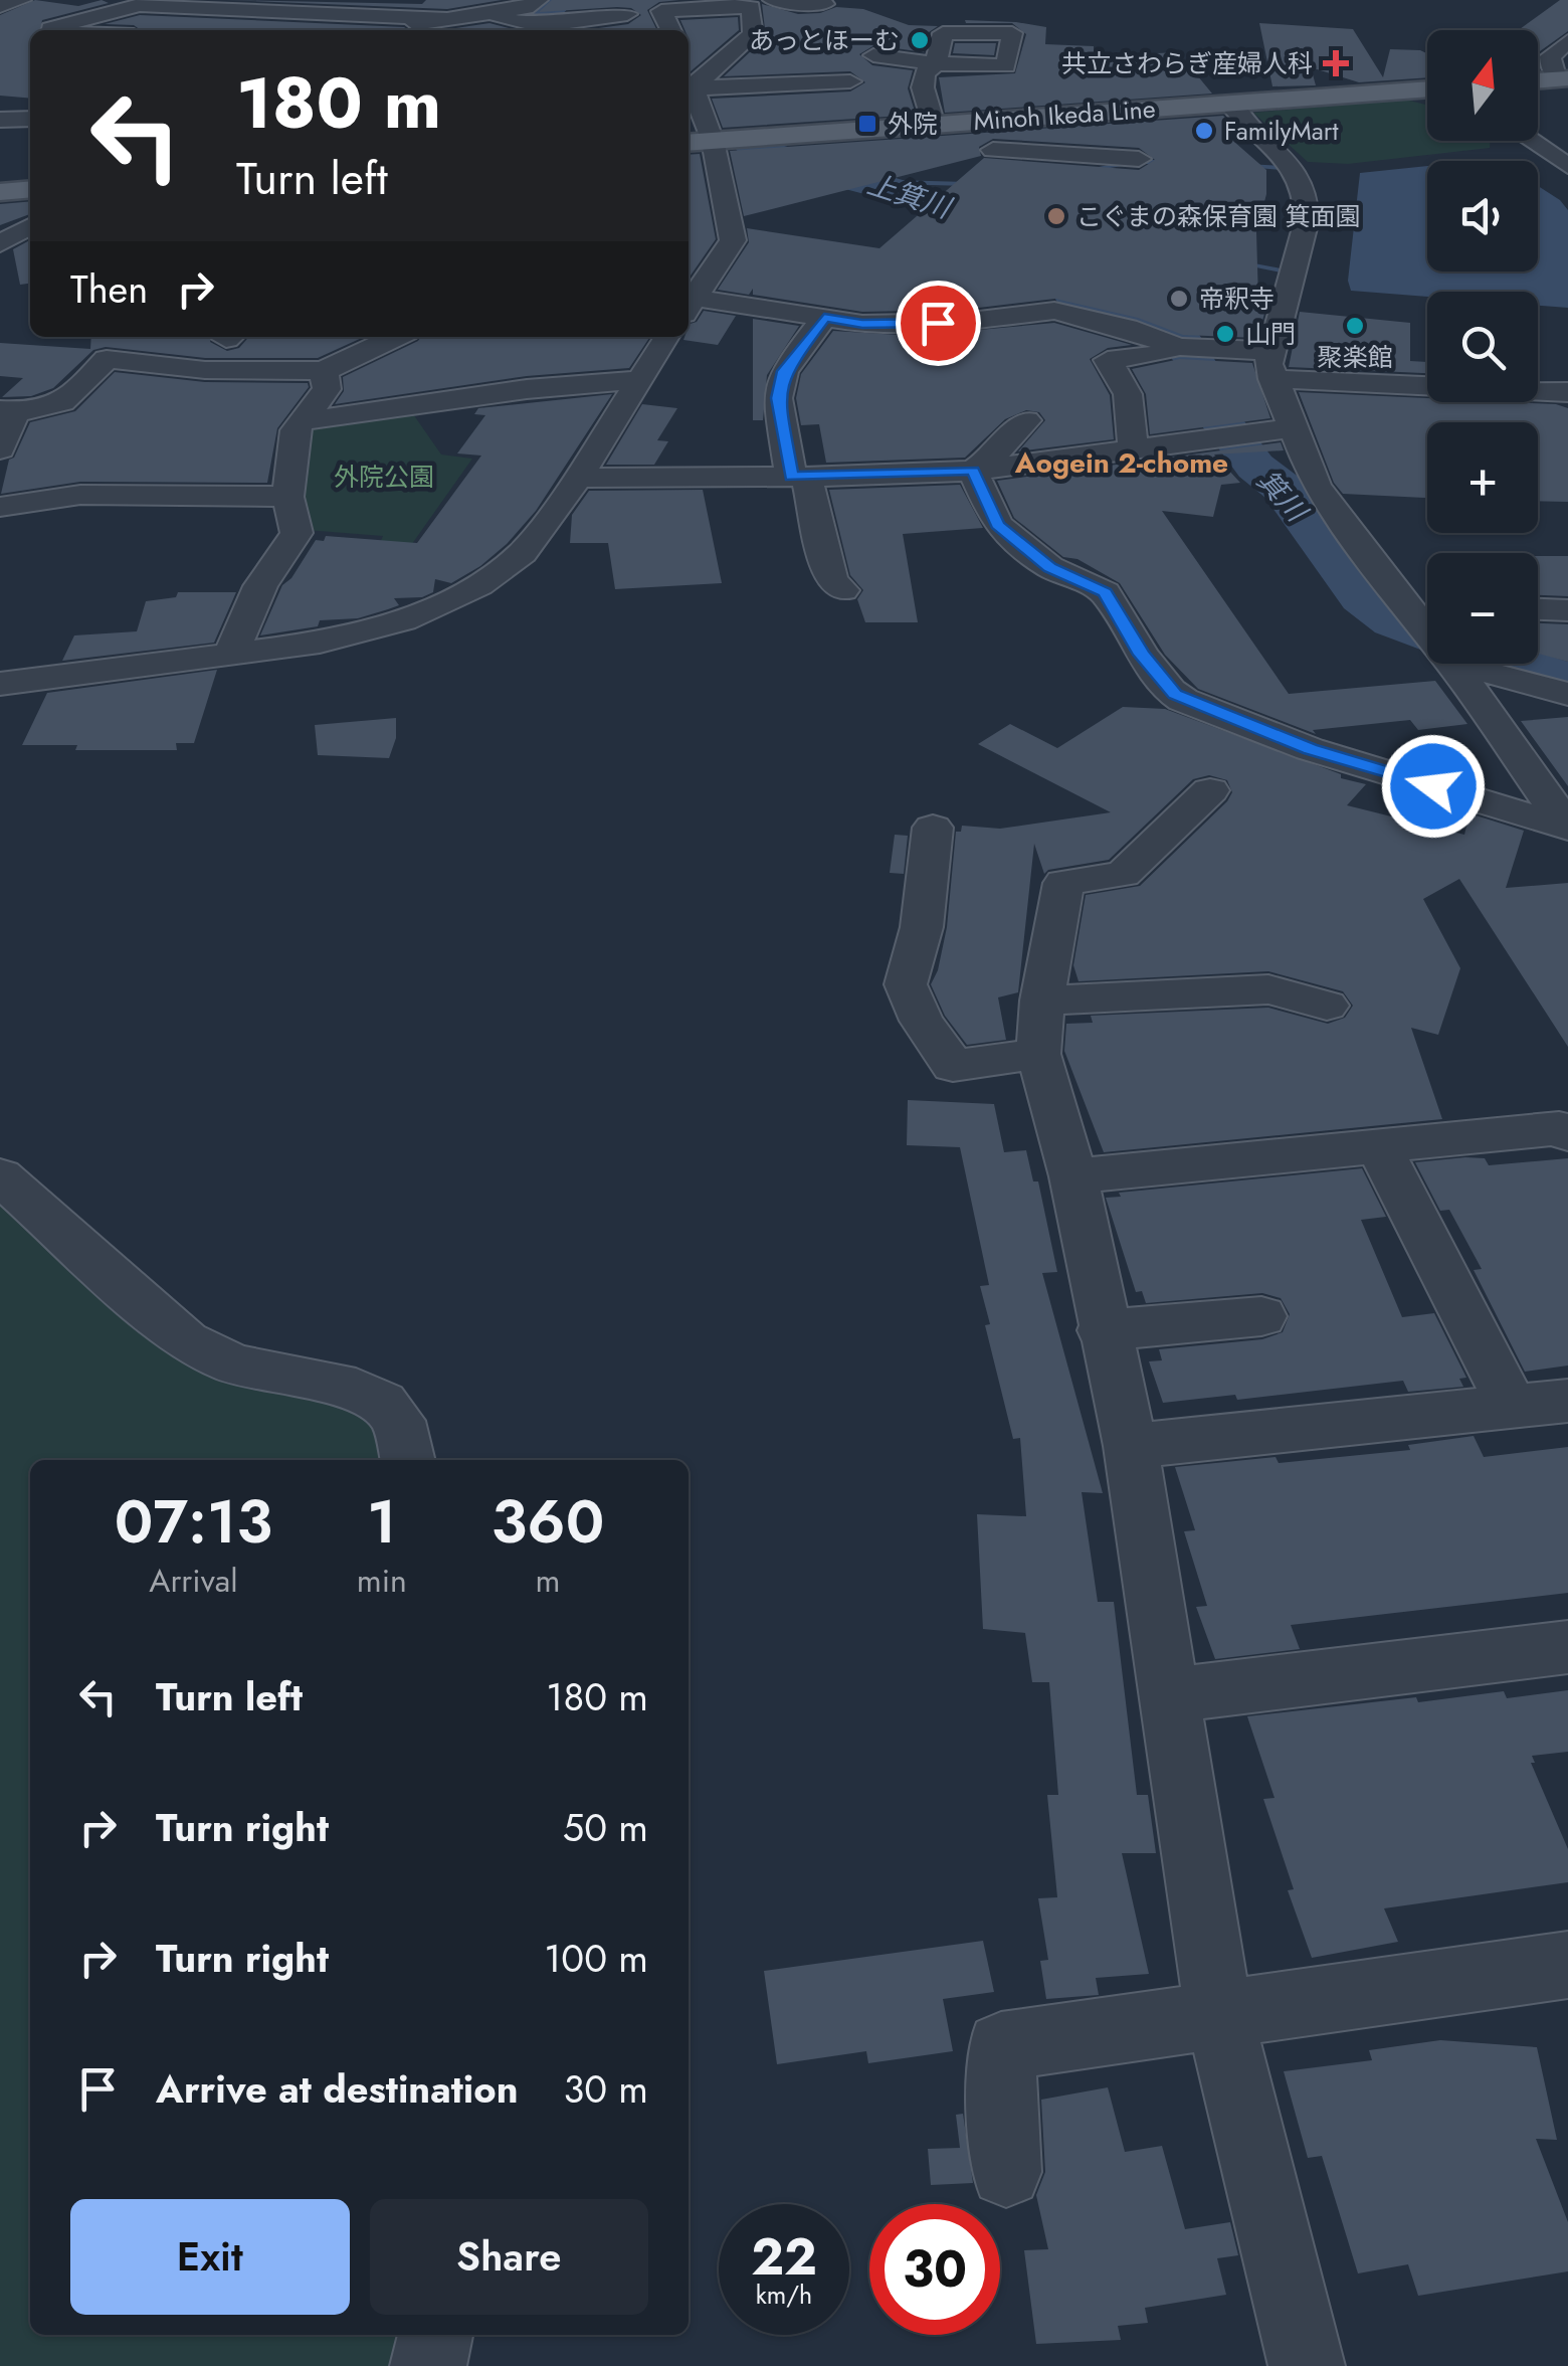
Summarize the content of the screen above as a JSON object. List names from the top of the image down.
{
  "streets": {
    "main road": ["Minoh Ikeda Line"]
  },
  "districts": ["Aogein 2-chome"],
  "water": ["上箕川", "箕川"],
  "parks": ["外院公園"],
  "places": {
    "other": [
      "あっとほーむ",
      "FamilyMart",
      "こぐまの森保育園 箕面園",
      "帝釈寺",
      "聚楽館",
      "山門"
    ],
    "health": ["共立さわらぎ産婦人科"],
    "transit": ["外院"]
  },
  "north": "top",
  "page": {
    "map_buttons": ["+", "−"],
    "turn": ["180 m", "Turn left"],
    "then": "Then",
    "eta": [
      "07:13",
      "Arrival",
      "1",
      "min",
      "360",
      "m"
    ],
    "list": [
      {
        "name": "Turn left",
        "value": "180 m"
      },
      {
        "name": "Turn right",
        "value": "50 m"
      },
      {
        "name": "Turn right",
        "value": "100 m"
      },
      {
        "name": "Arrive at destination",
        "value": "30 m"
      }
    ],
    "buttons": ["Exit", "Share"],
    "speed": "22 km/h",
    "limit": "30"
  }
}
